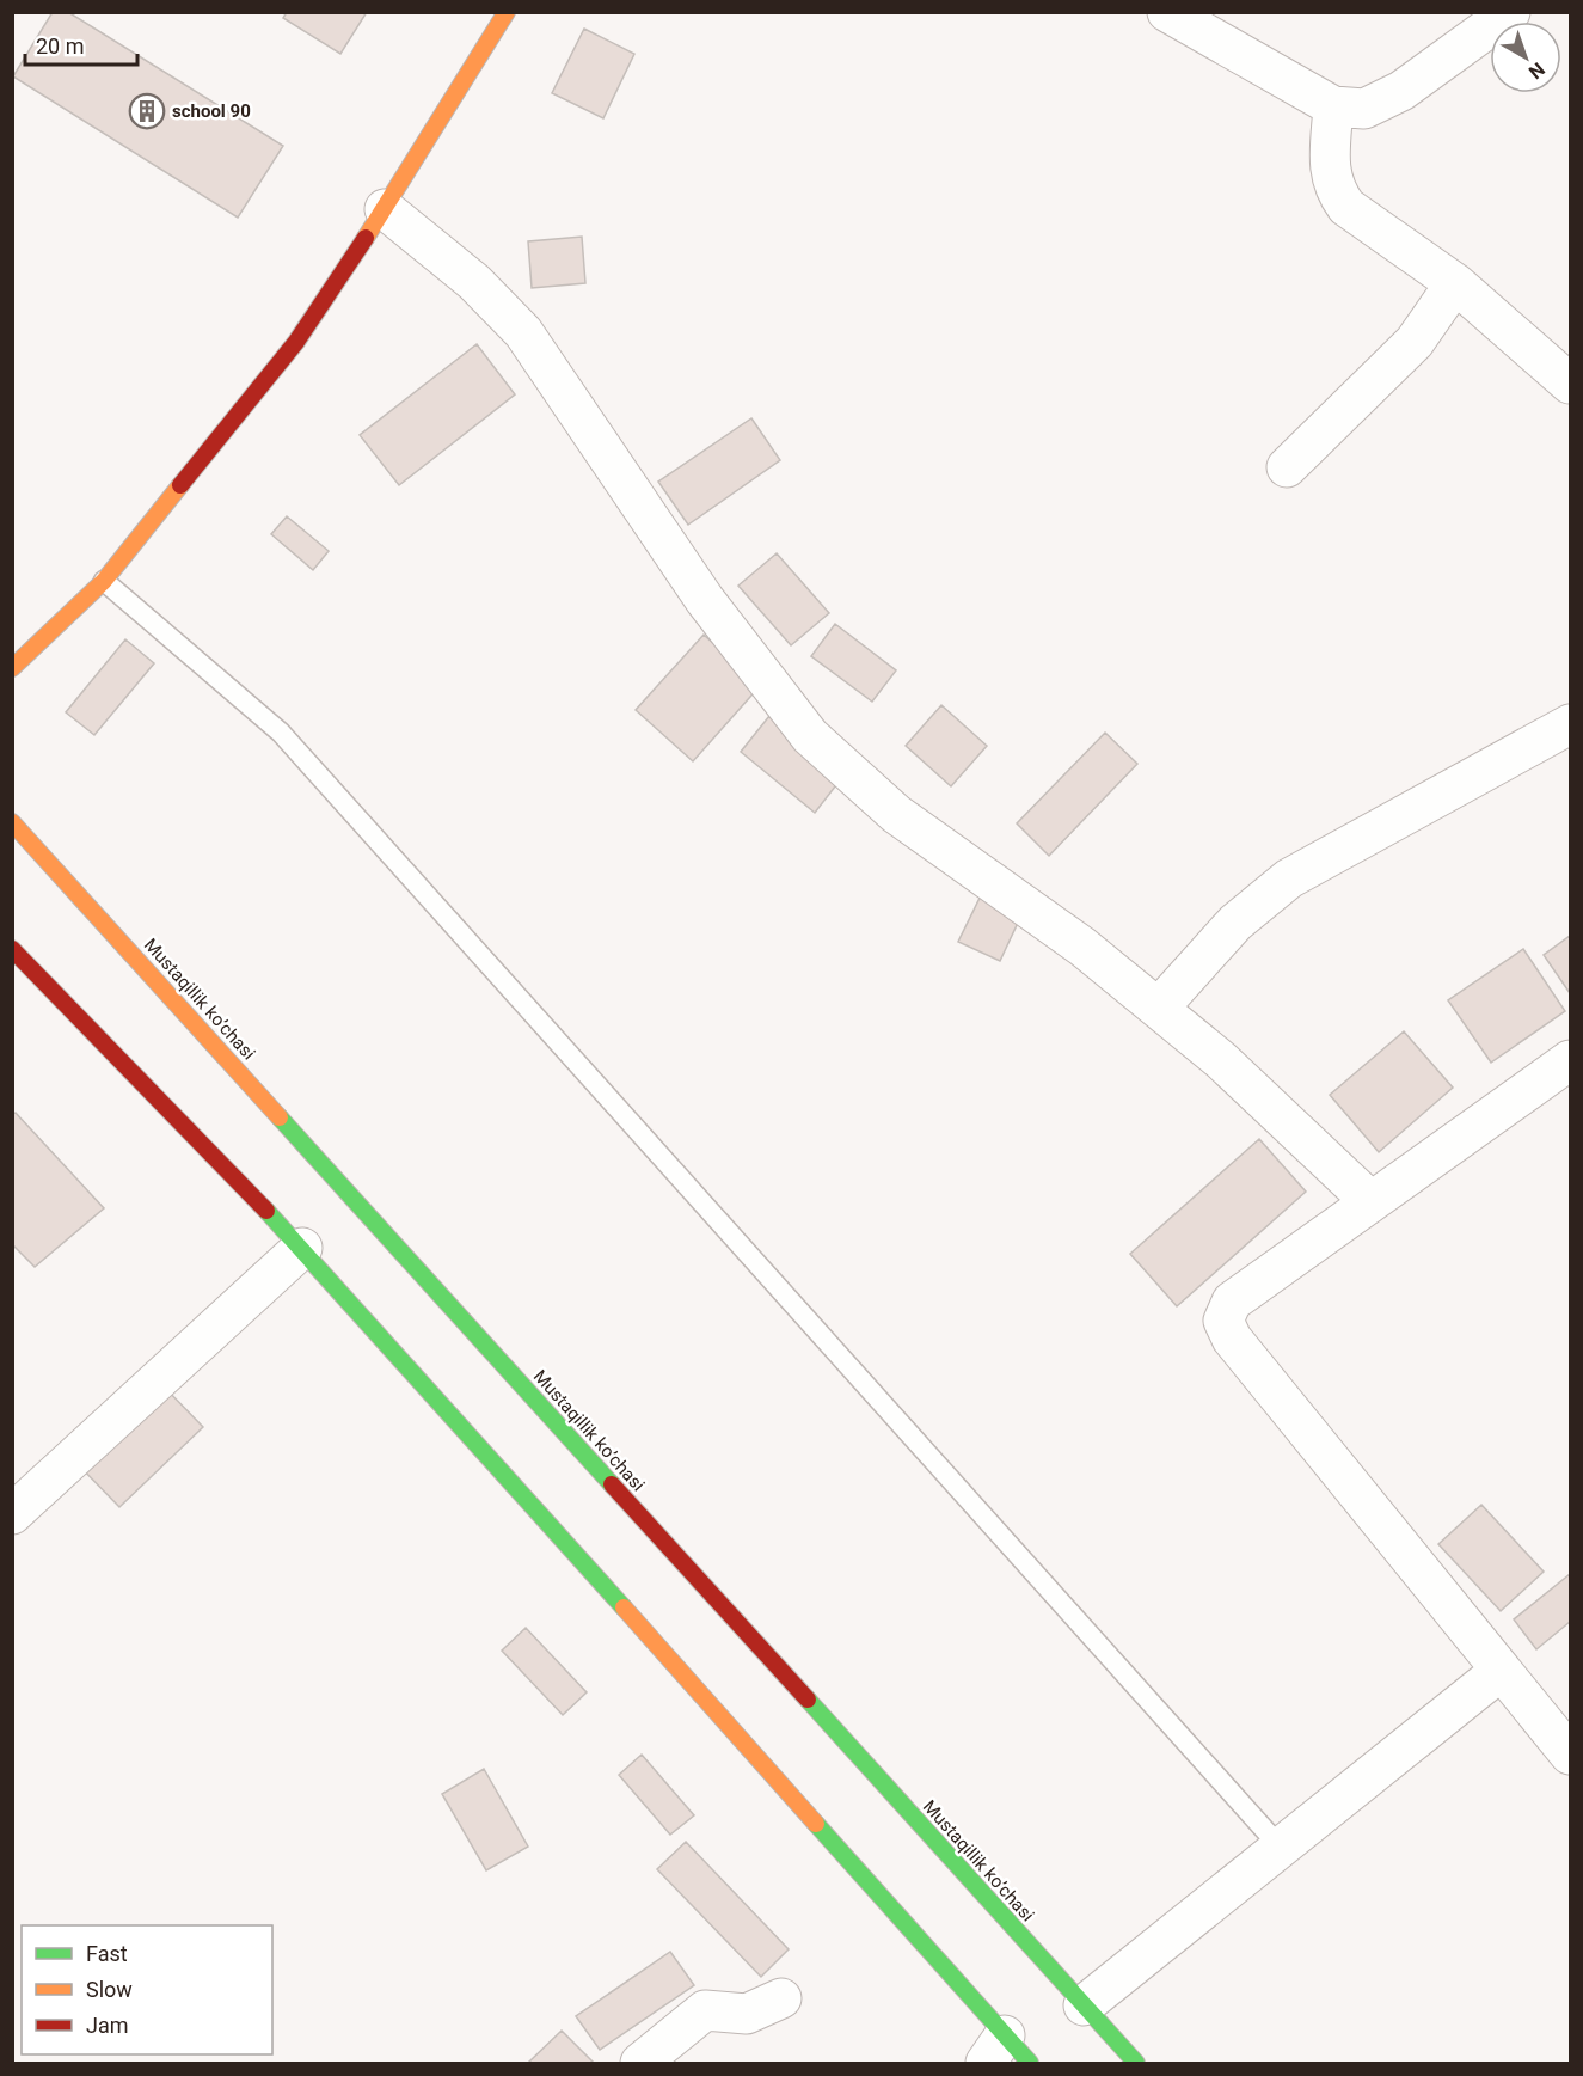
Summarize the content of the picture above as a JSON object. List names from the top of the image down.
{
  "streets": {
    "main road": ["Mustaqillik ko’chasi"]
  },
  "places": {
    "building": ["school 90"]
  },
  "legend": ["Fast", "Slow", "Jam"],
  "scale_bar": "20 m",
  "north": "bottom right"
}
